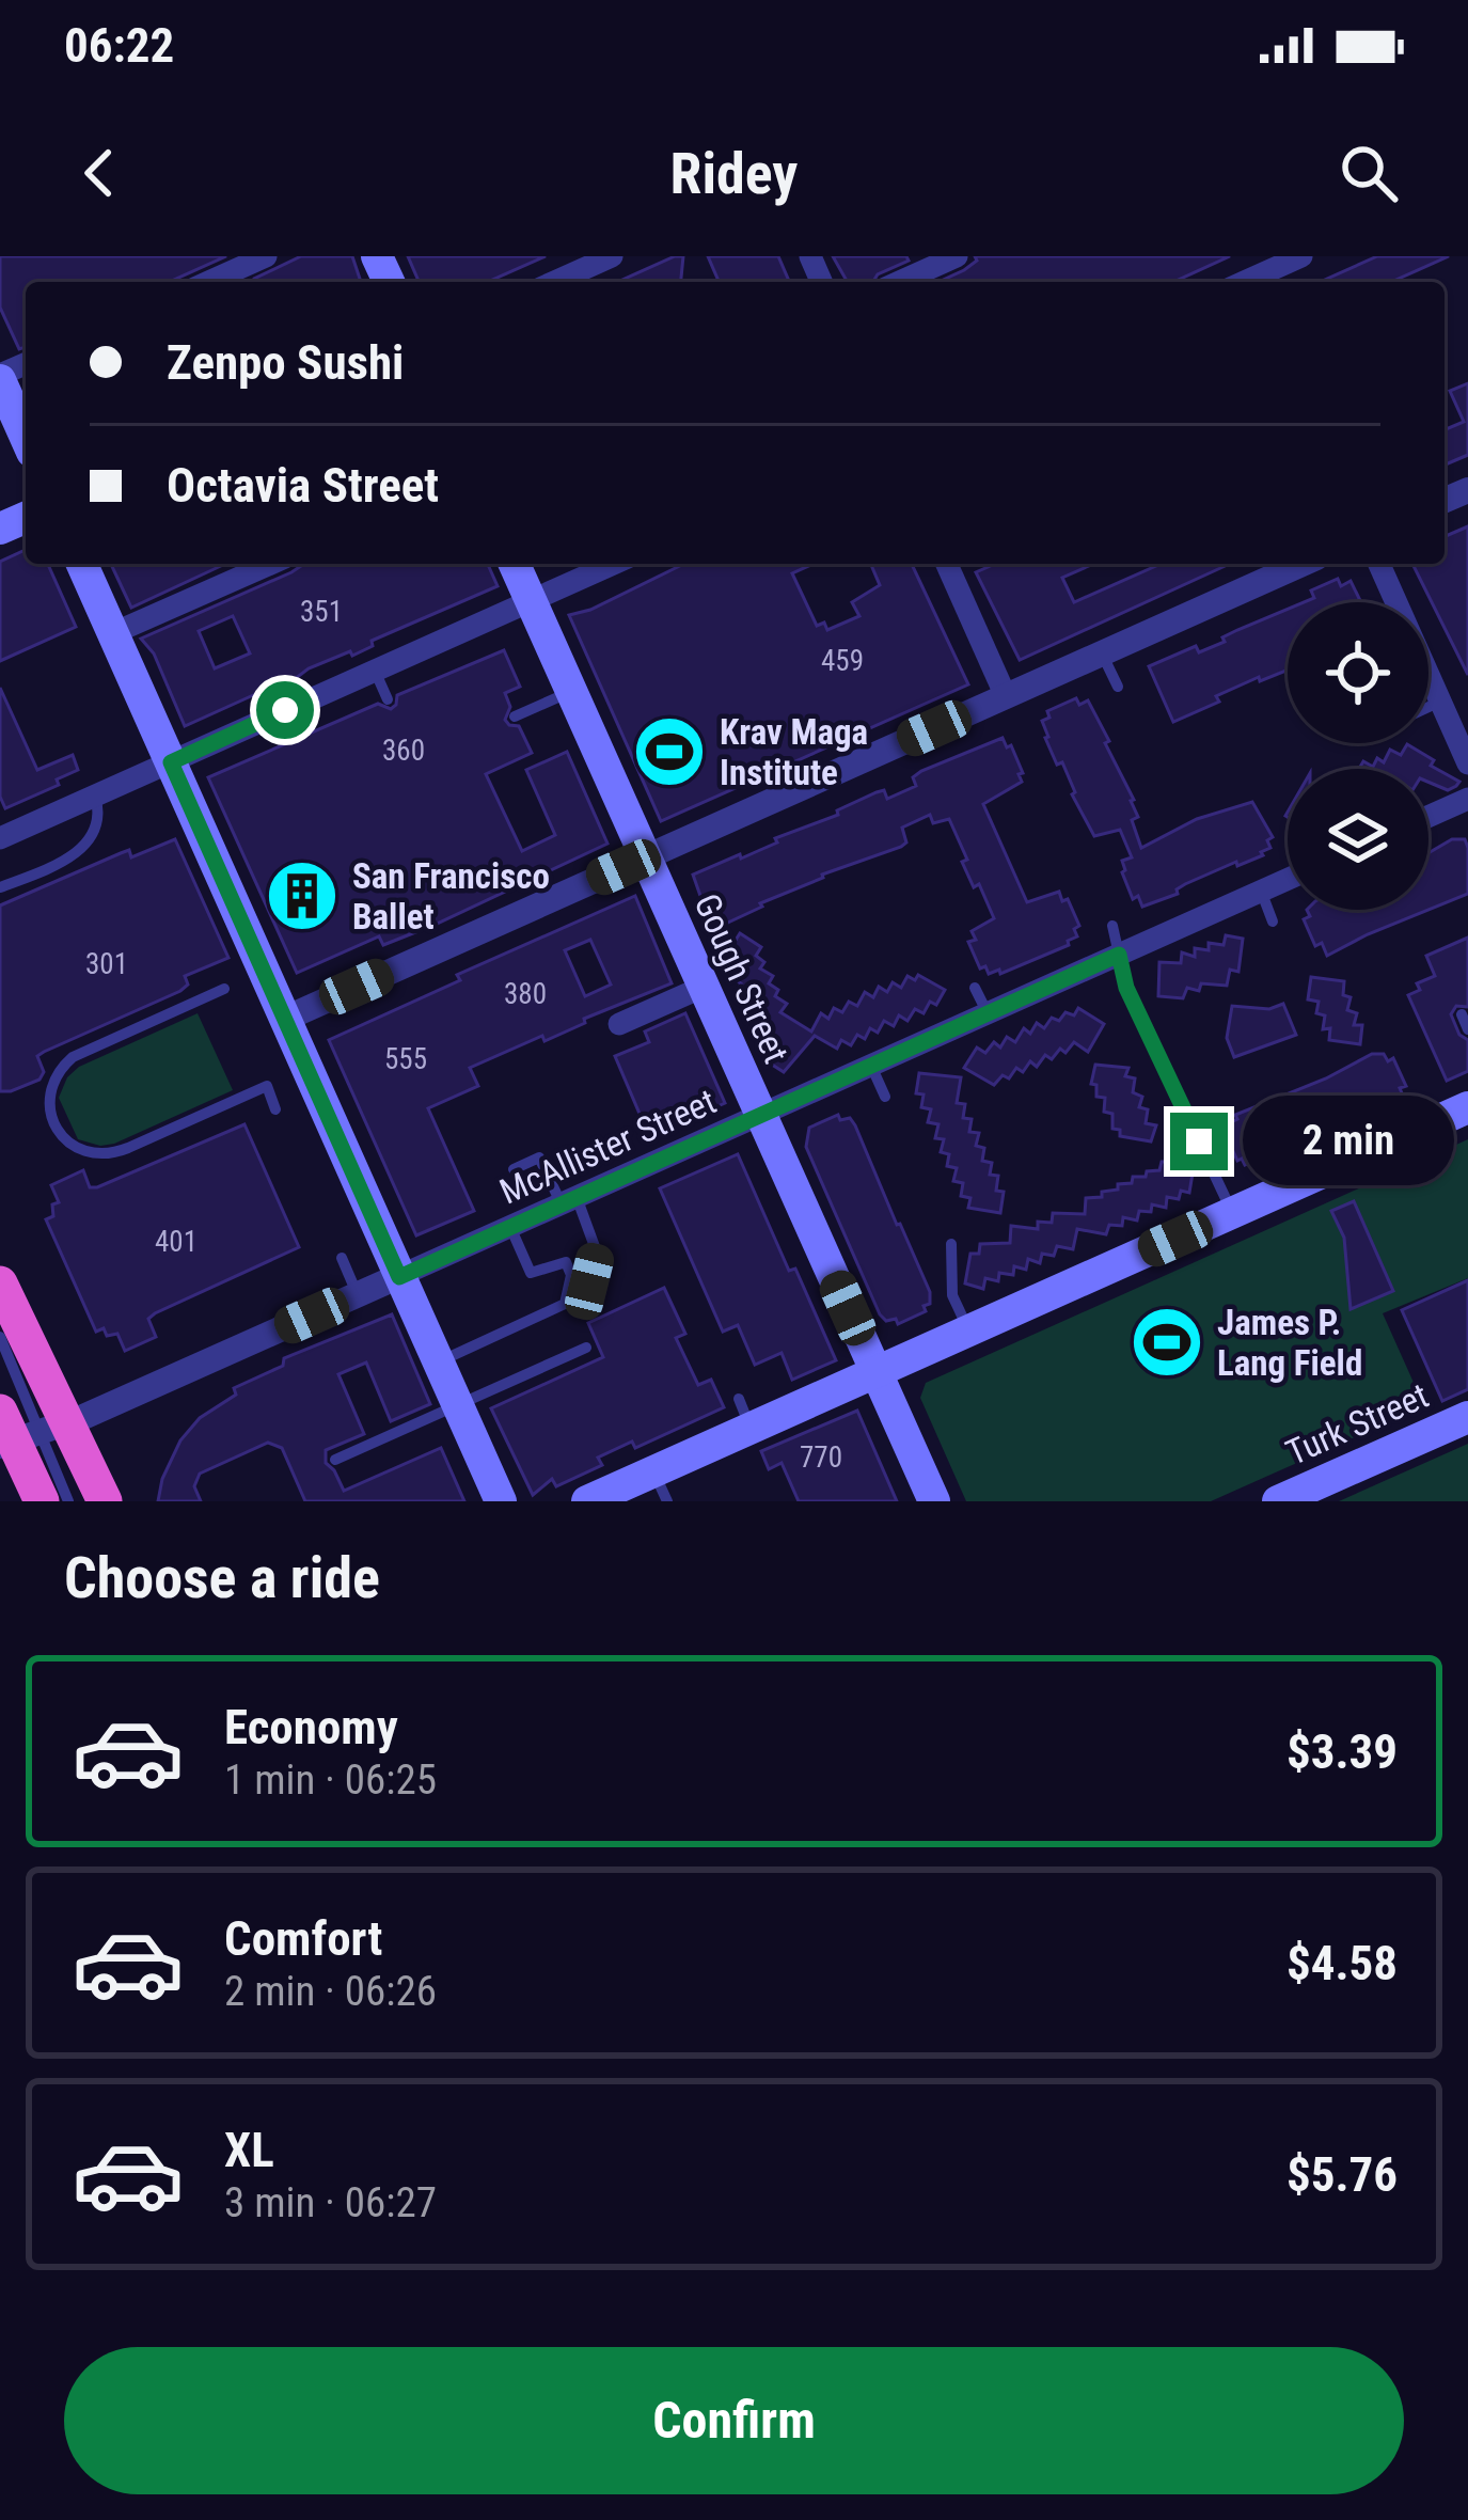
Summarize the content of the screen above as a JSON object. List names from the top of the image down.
{
  "streets": {
    "main road": ["Gough Street", "Turk Street"],
    "street": ["McAllister Street"]
  },
  "crossings": [
    ["Gough Street", "McAllister Street"]
  ],
  "places": {
    "sports": ["Krav Maga Institute", "James P. Lang Field"],
    "building": ["San Francisco Ballet"]
  },
  "house_numbers": [
    "351",
    "459",
    "360",
    "301",
    "380",
    "555",
    "401",
    "770"
  ],
  "page": {
    "status": "06:22",
    "header": "Ridey",
    "banner": ["Zenpo Sushi", "Octavia Street"],
    "bubble": "2 min",
    "heading": "Choose a ride",
    "list": [
      {
        "name": "Economy",
        "note": "1 min · 06:25",
        "value": "$3.39"
      },
      {
        "name": "Comfort",
        "note": "2 min · 06:26",
        "value": "$4.58"
      },
      {
        "name": "XL",
        "note": "3 min · 06:27",
        "value": "$5.76"
      }
    ],
    "buttons": "Confirm"
  }
}
